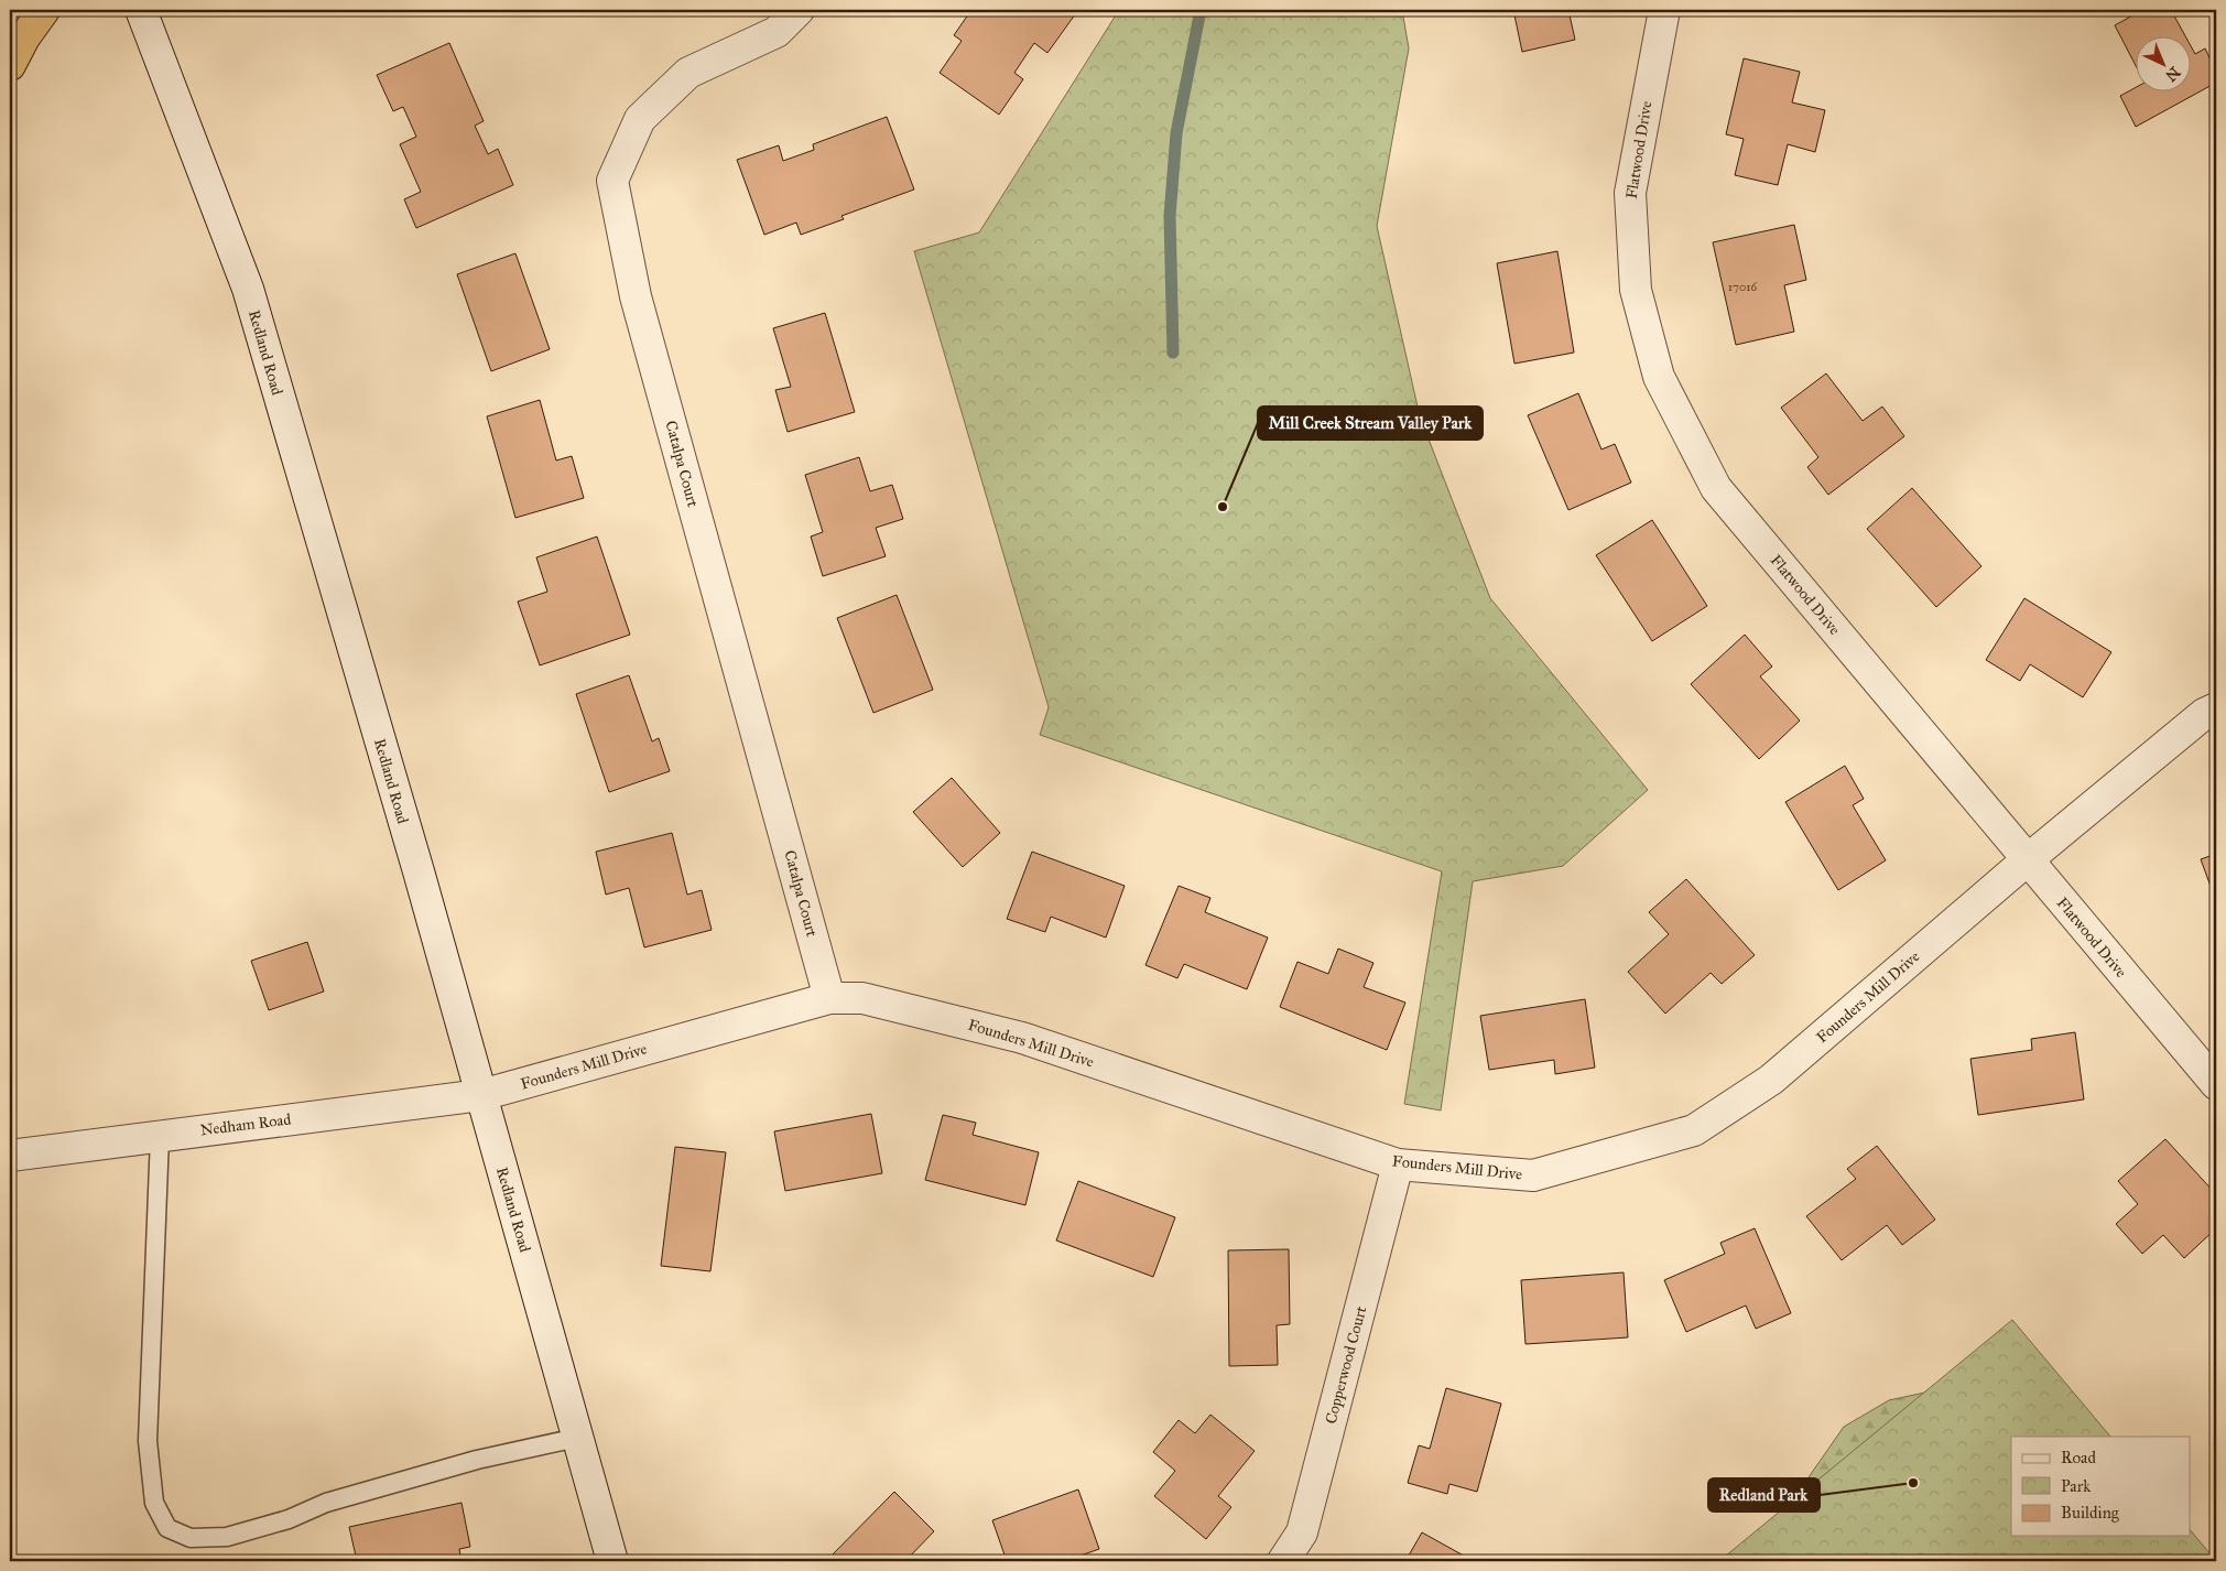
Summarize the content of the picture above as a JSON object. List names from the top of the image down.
{
  "streets": {
    "street": [
      "Flatwood Drive",
      "Redland Road",
      "Catalpa Court",
      "Founders Mill Drive",
      "Nedham Road",
      "Copperwood Court"
    ]
  },
  "crossings": [
    ["Flatwood Drive", "Founders Mill Drive"],
    ["Redland Road", "Founders Mill Drive"],
    ["Redland Road", "Nedham Road"],
    ["Catalpa Court", "Founders Mill Drive"],
    ["Founders Mill Drive", "Nedham Road"],
    ["Founders Mill Drive", "Copperwood Court"]
  ],
  "places": ["Mill Creek Stream Valley Park", "Redland Park"],
  "house_numbers": ["17016"],
  "legend": ["Road", "Park", "Building"],
  "north": "bottom right"
}
